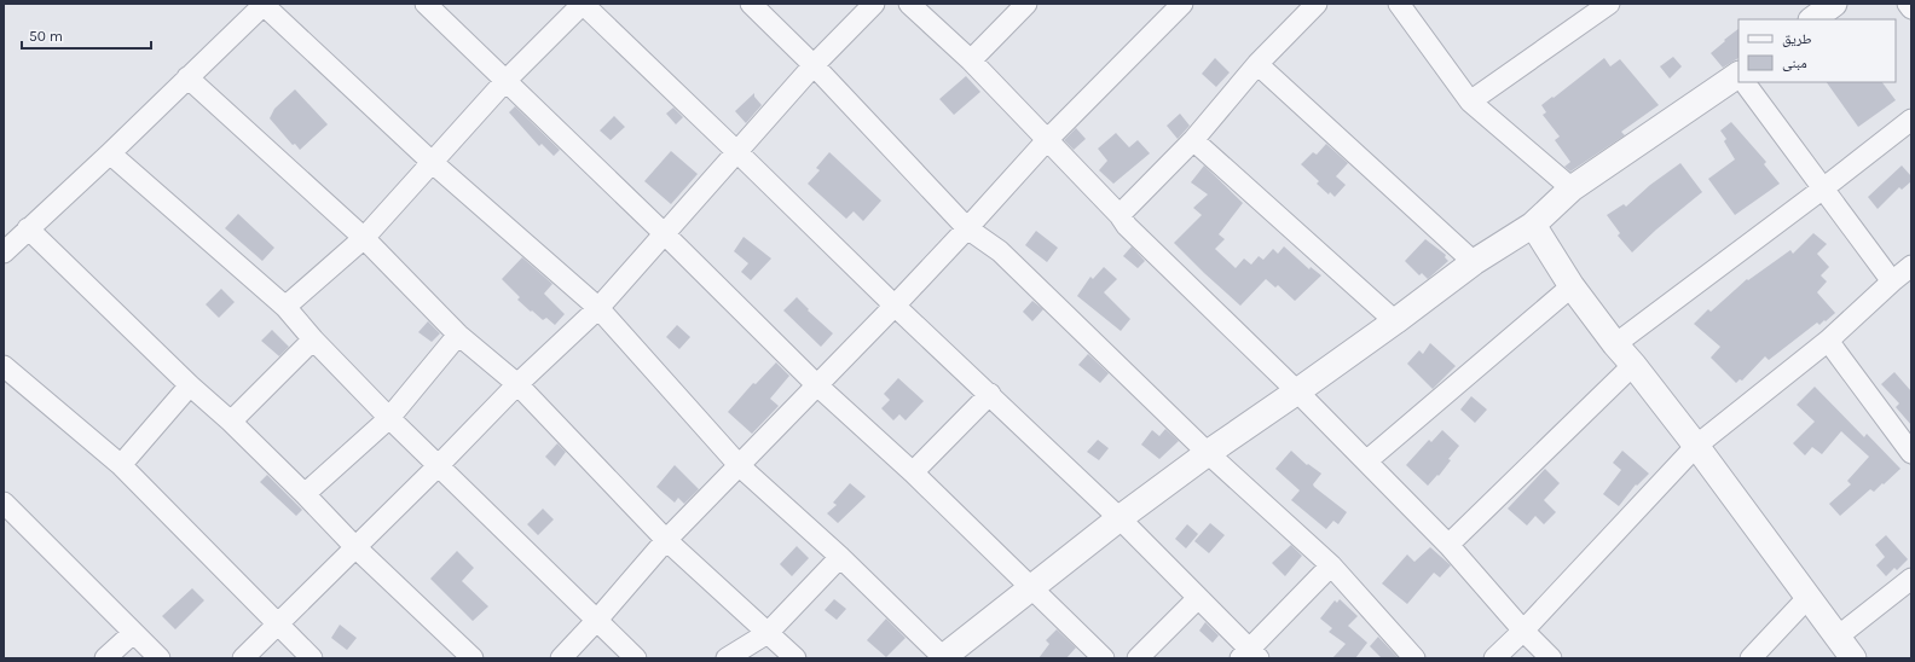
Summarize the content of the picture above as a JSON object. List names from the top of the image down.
{
  "legend": ["طريق", "مبنى"],
  "scale_bar": "50 m"
}
